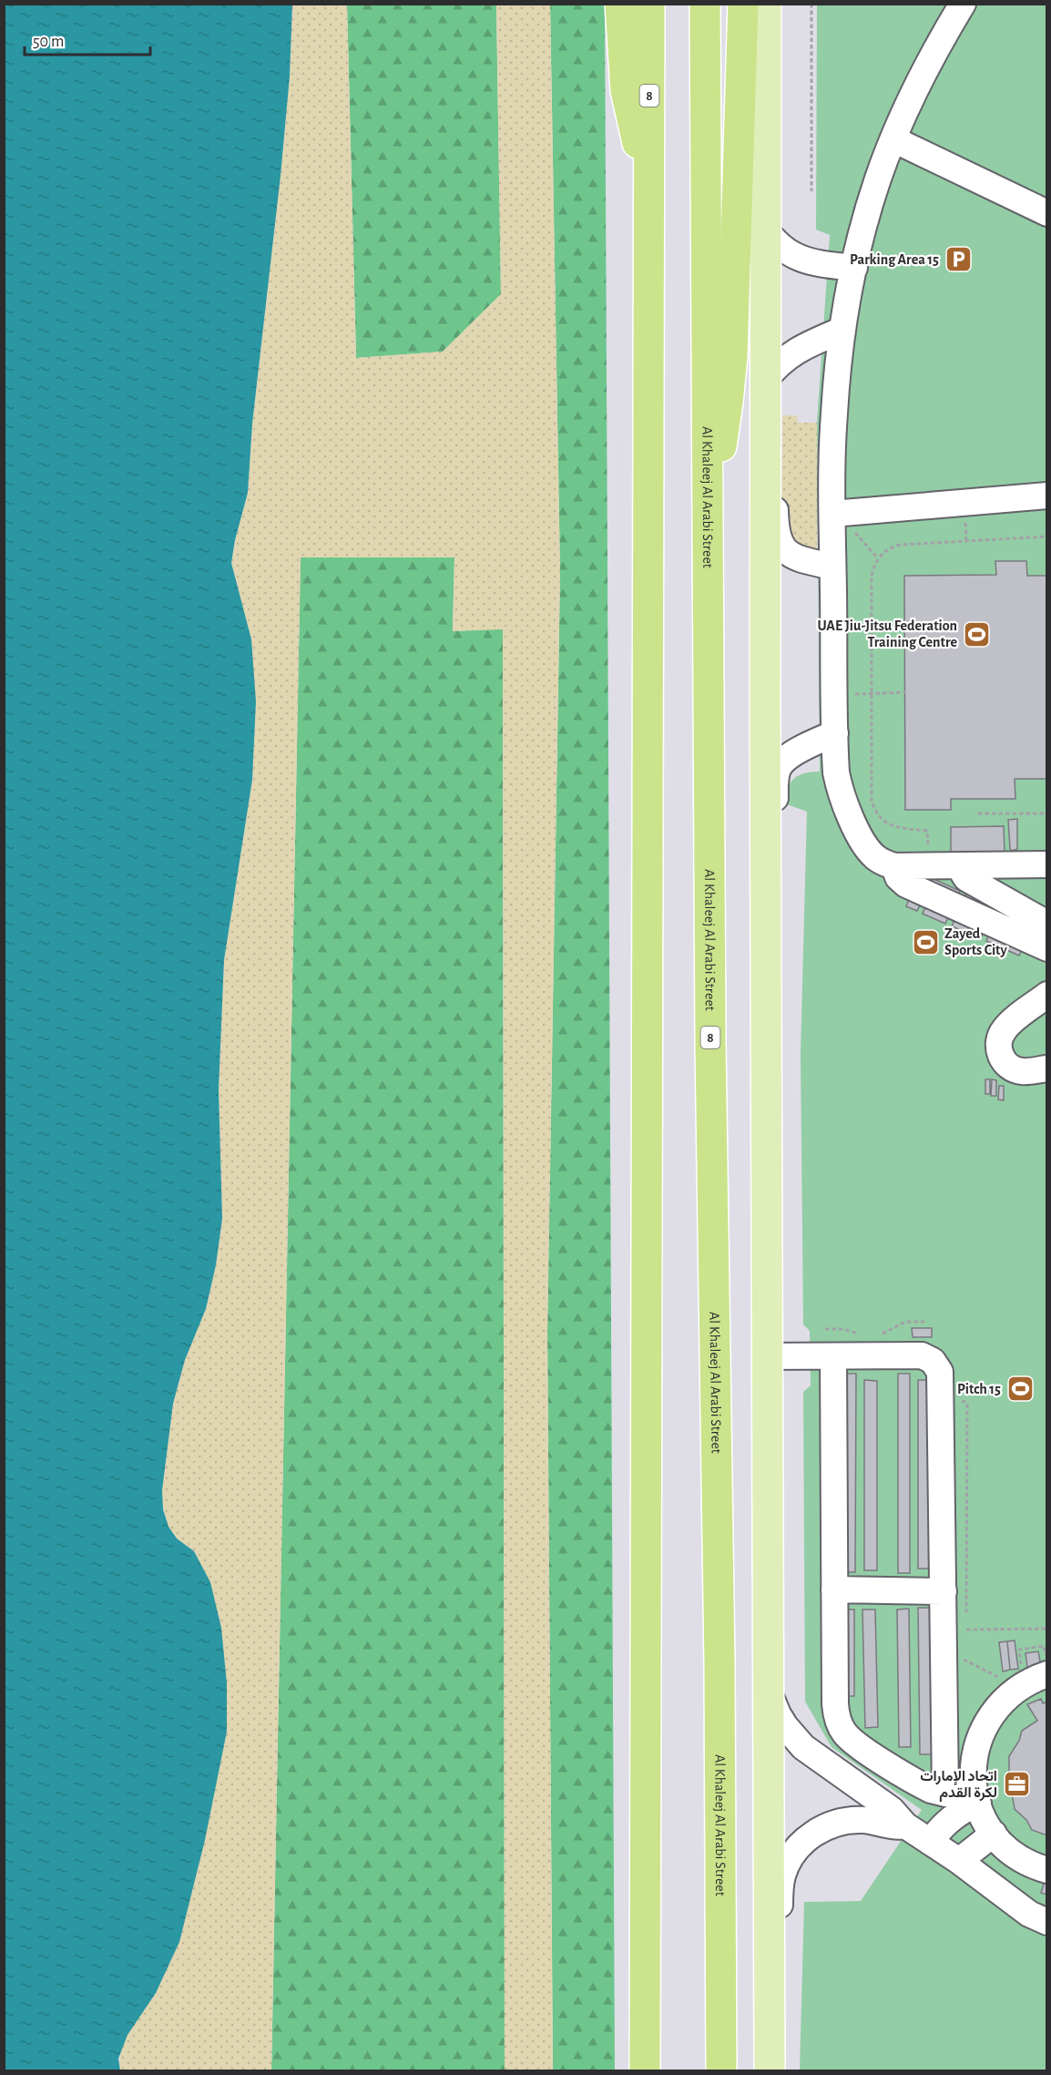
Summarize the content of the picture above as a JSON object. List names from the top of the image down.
{
  "streets": {
    "highway": ["8", "Al Khaleej Al Arabi Street"]
  },
  "places": {
    "parking": ["Parking Area 15"],
    "sports": ["UAE Jiu-Jitsu Federation Training Centre", "Zayed Sports City", "Pitch 15"],
    "office": ["اتحاد الإمارات لكرة القدم"]
  },
  "scale_bar": "50 m"
}
